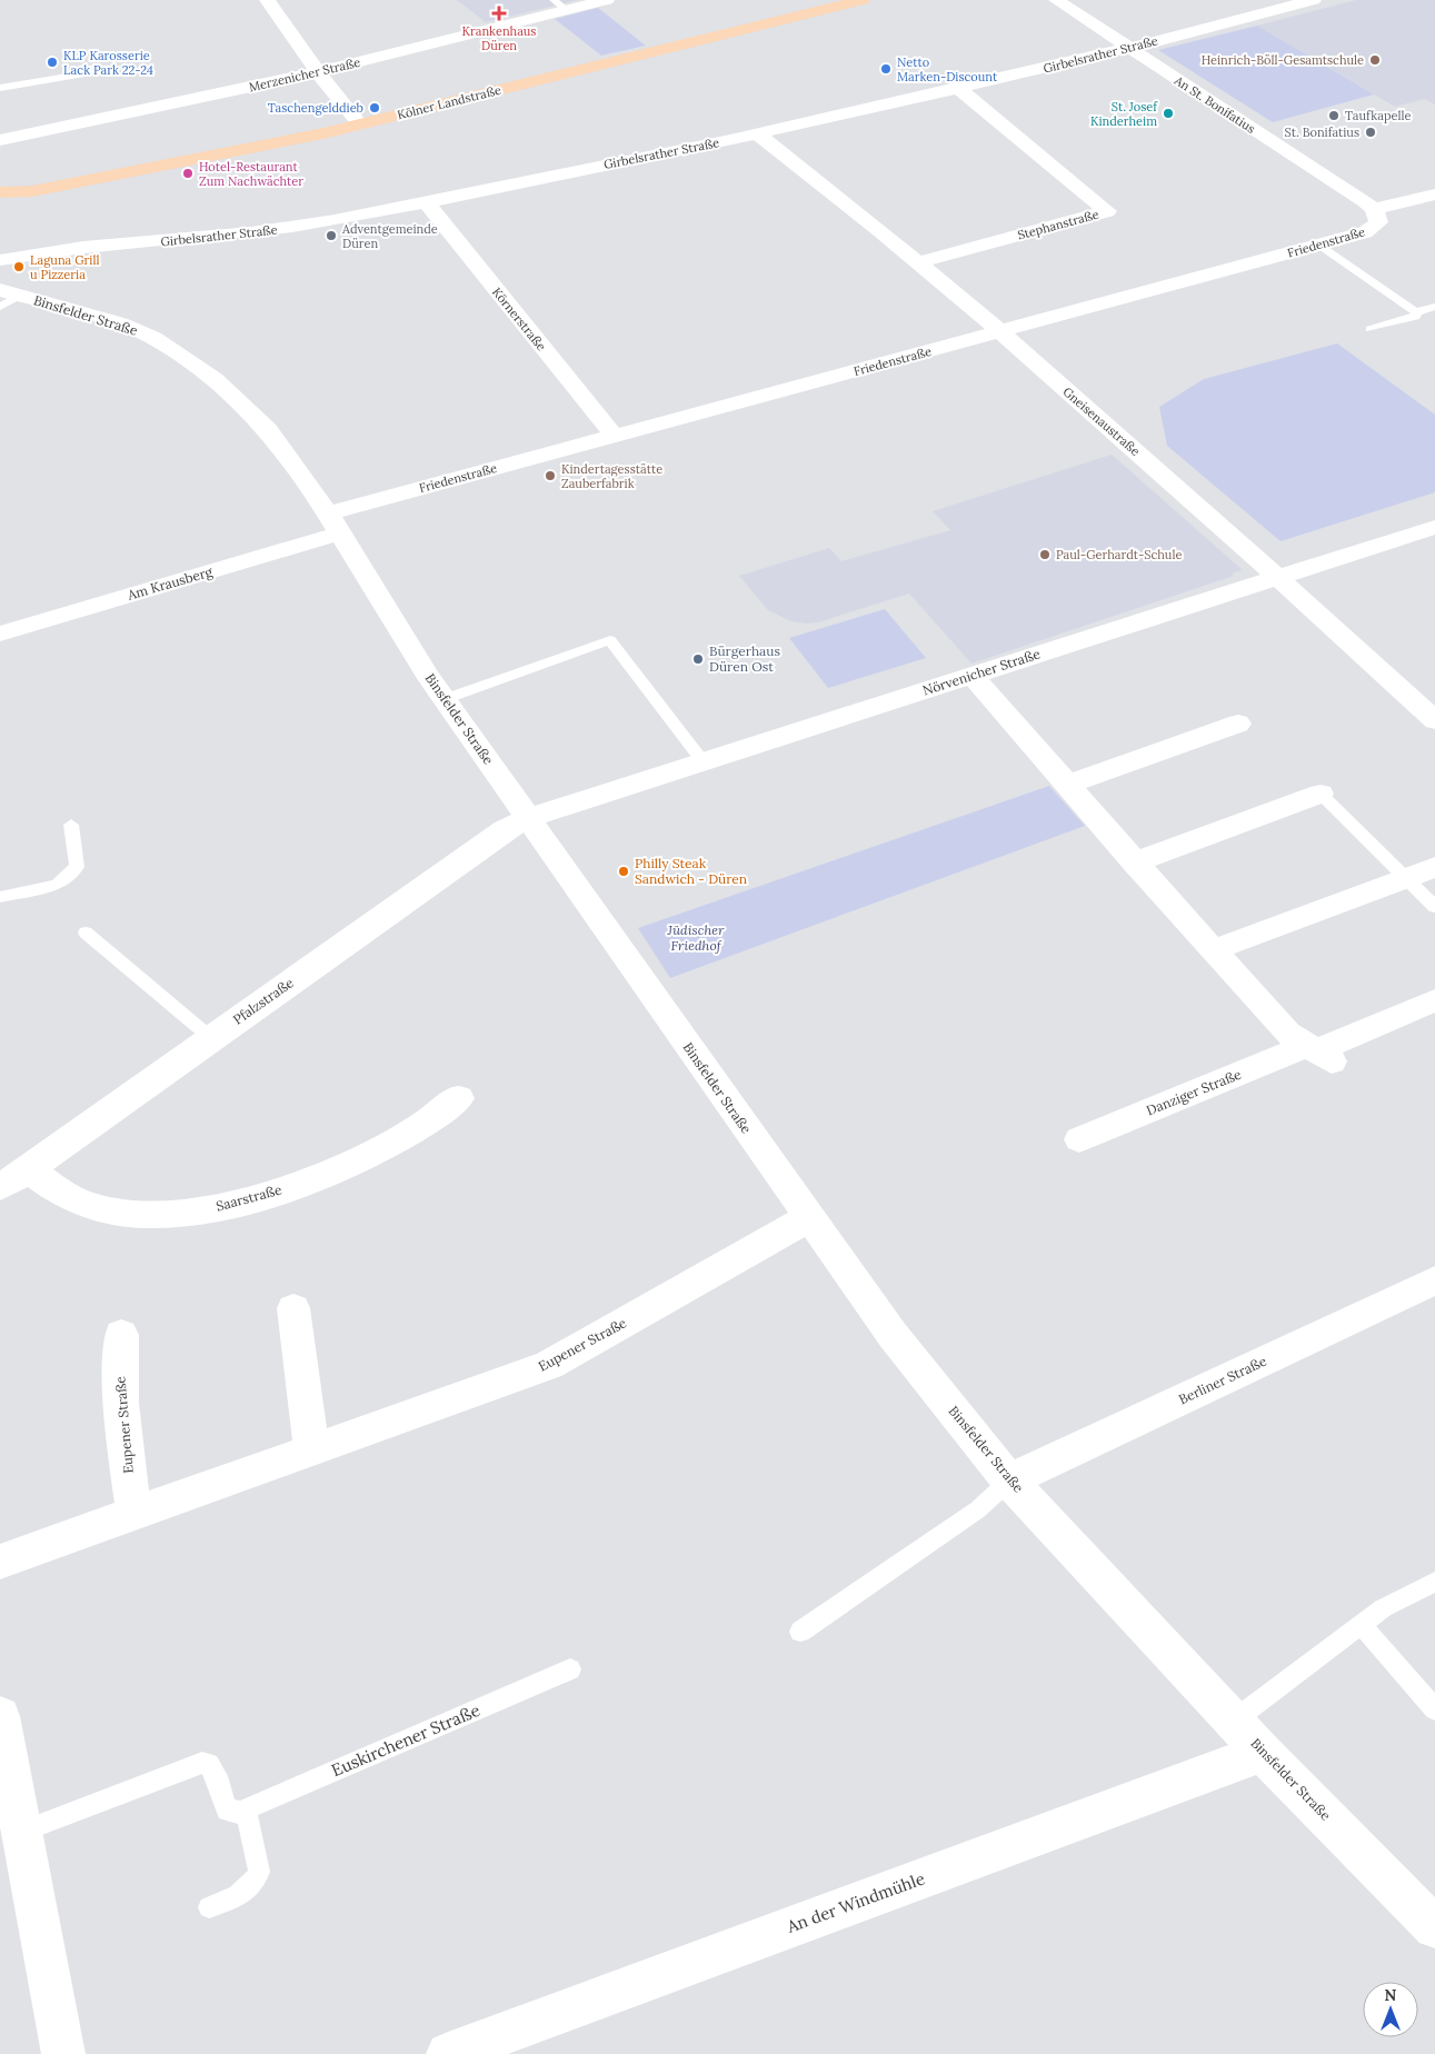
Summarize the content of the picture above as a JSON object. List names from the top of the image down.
{
  "streets": {
    "main road": ["Kölner Landstraße"],
    "street": [
      "Girbelsrather Straße",
      "Merzenicher Straße",
      "An St. Bonifatius",
      "Stephanstraße",
      "Friedenstraße",
      "Binsfelder Straße",
      "Körnerstraße",
      "Gneisenaustraße",
      "Am Krausberg",
      "Nörvenicher Straße",
      "Pfalzstraße",
      "Danziger Straße",
      "Saarstraße",
      "Eupener Straße",
      "Berliner Straße",
      "An der Windmühle"
    ],
    "lane": ["Euskirchener Straße"]
  },
  "crossings": [
    ["Girbelsrather Straße", "An St. Bonifatius"],
    ["Girbelsrather Straße", "Stephanstraße"],
    ["Girbelsrather Straße", "Körnerstraße"],
    ["Girbelsrather Straße", "Gneisenaustraße"],
    ["An St. Bonifatius", "Friedenstraße"],
    ["Stephanstraße", "Gneisenaustraße"],
    ["Friedenstraße", "Binsfelder Straße"],
    ["Friedenstraße", "Körnerstraße"],
    ["Friedenstraße", "Gneisenaustraße"],
    ["Friedenstraße", "Am Krausberg"],
    ["Binsfelder Straße", "Am Krausberg"],
    ["Binsfelder Straße", "Nörvenicher Straße"],
    ["Binsfelder Straße", "Pfalzstraße"],
    ["Binsfelder Straße", "Eupener Straße"],
    ["Binsfelder Straße", "Berliner Straße"],
    ["Binsfelder Straße", "An der Windmühle"],
    ["Gneisenaustraße", "Nörvenicher Straße"],
    ["Nörvenicher Straße", "Pfalzstraße"],
    ["Pfalzstraße", "Saarstraße"]
  ],
  "parks": ["Jüdischer Friedhof"],
  "places": {
    "health": ["Krankenhaus Düren"],
    "other": [
      "Heinrich-Böll-Gesamtschule",
      "KLP Karosserie Lack Park 22-24",
      "Netto Marken-Discount",
      "Taschengelddieb",
      "St. Josef Kinderheim",
      "Taufkapelle",
      "St. Bonifatius",
      "Hotel-Restaurant Zum Nachwächter",
      "Adventgemeinde Düren",
      "Laguna Grill u Pizzeria",
      "Kindertagesstätte Zauberfabrik",
      "Paul-Gerhardt-Schule",
      "Bürgerhaus Düren Ost",
      "Philly Steak Sandwich - Düren"
    ]
  },
  "north": "top"
}
